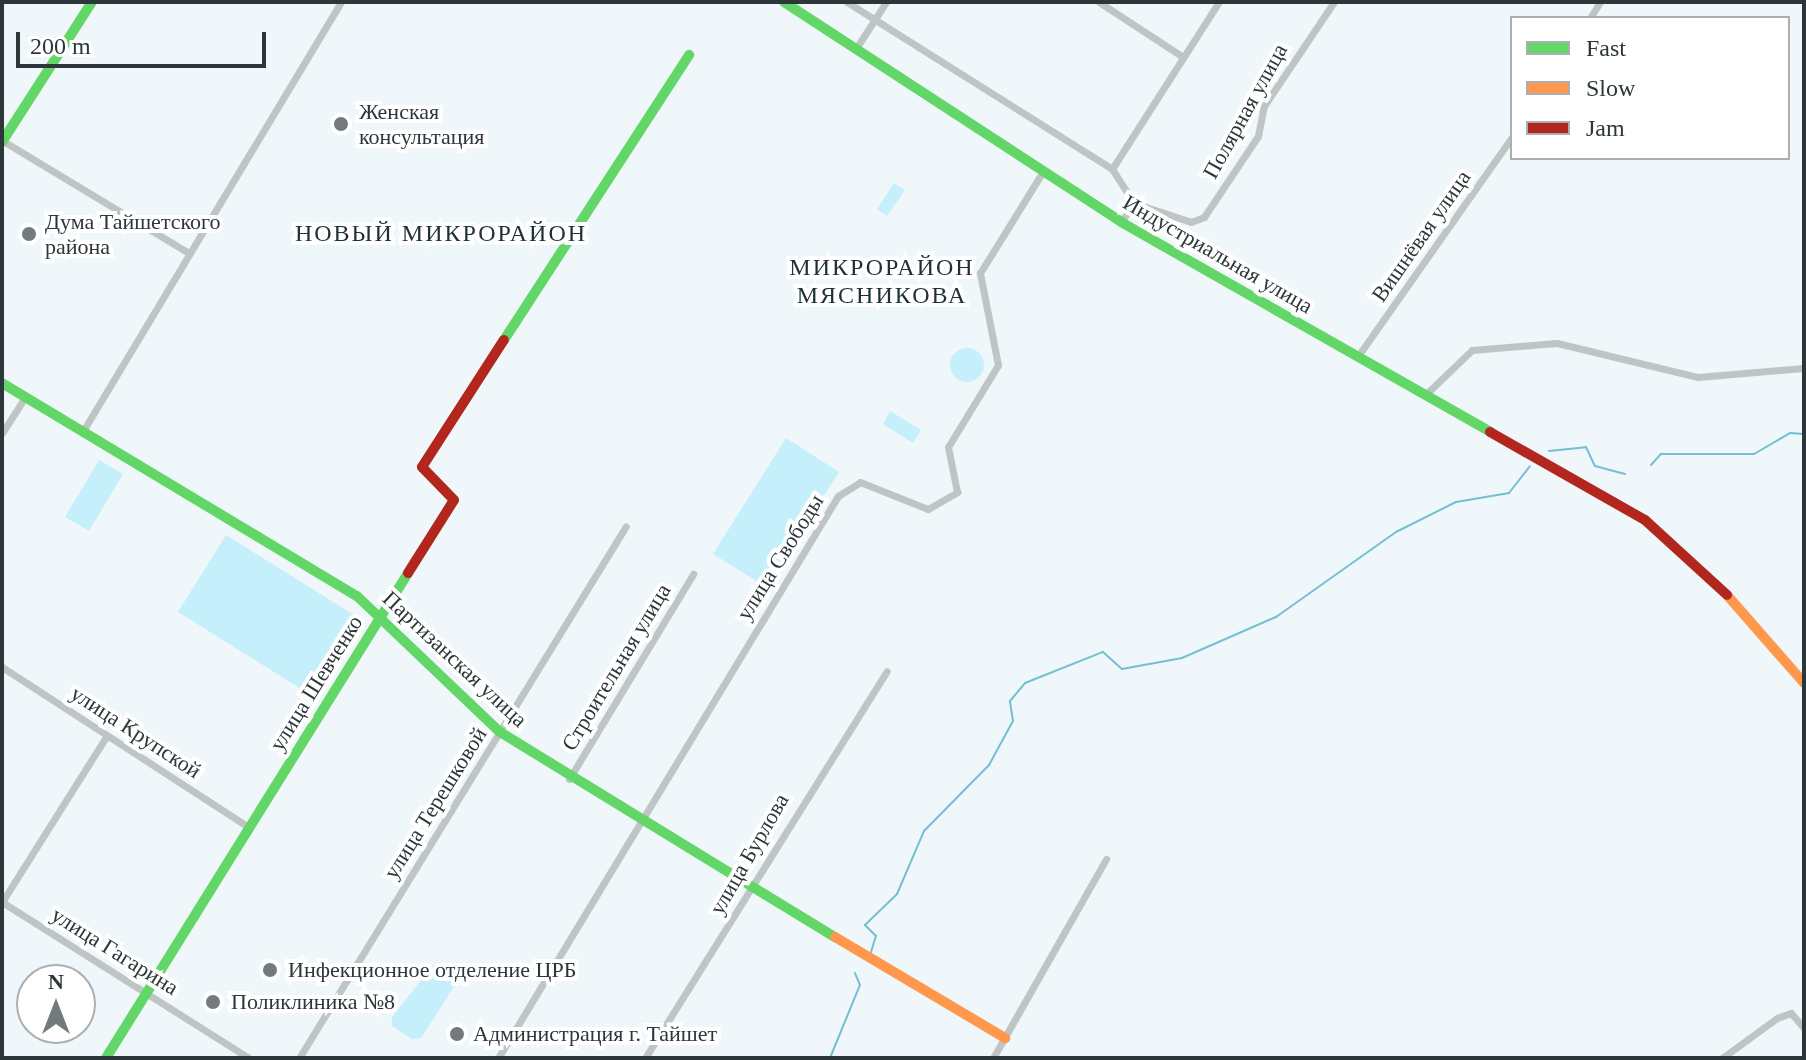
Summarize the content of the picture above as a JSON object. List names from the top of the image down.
{
  "streets": {
    "street": [
      "Полярная улица",
      "Вишнёвая улица",
      "Индустриальная улица",
      "улица Свободы",
      "Партизанская улица",
      "Строительная улица",
      "улица Шевченко",
      "улица Крупской",
      "улица Терешковой",
      "улица Бурлова",
      "улица Гагарина"
    ]
  },
  "crossings": [
    ["Вишнёвая улица", "Индустриальная улица"],
    ["Индустриальная улица", "улица Свободы"],
    ["улица Свободы", "Партизанская улица"],
    ["Партизанская улица", "Строительная улица"],
    ["Партизанская улица", "улица Шевченко"],
    ["Партизанская улица", "улица Терешковой"],
    ["Партизанская улица", "улица Бурлова"],
    ["улица Шевченко", "улица Крупской"],
    ["улица Шевченко", "улица Гагарина"]
  ],
  "districts": ["НОВЫЙ МИКРОРАЙОН", "МИКРОРАЙОН МЯСНИКОВА"],
  "places": [
    "Женская консультация",
    "Дума Тайшетского района",
    "Инфекционное отделение ЦРБ",
    "Поликлиника №8",
    "Администрация г. Тайшет"
  ],
  "legend": ["Fast", "Slow", "Jam"],
  "scale_bar": "200 m",
  "north": "top"
}
